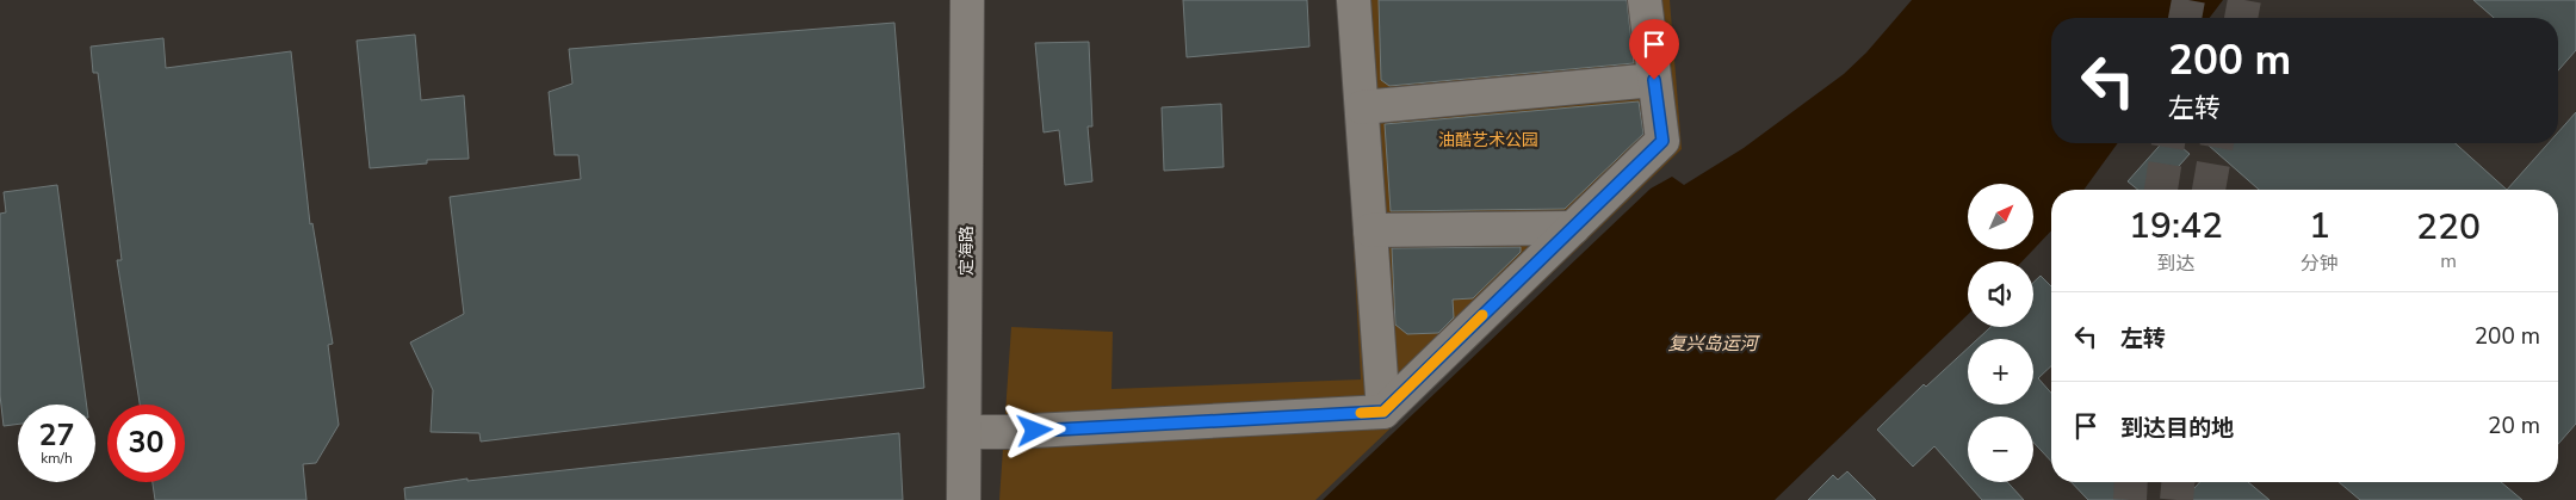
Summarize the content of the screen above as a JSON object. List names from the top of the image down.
{
  "streets": {
    "street": ["定海路"]
  },
  "water": ["复兴岛运河"],
  "parks": ["油酷艺术公园"],
  "north": "top right",
  "page": {
    "turn": ["200 m", "左转"],
    "map_buttons": ["+", "−"],
    "eta": [
      "19:42",
      "到达",
      "1",
      "分钟",
      "220",
      "m"
    ],
    "list": [
      {
        "name": "左转",
        "value": "200 m"
      },
      {
        "name": "到达目的地",
        "value": "20 m"
      }
    ],
    "speed": "27 km/h",
    "limit": "30"
  }
}
